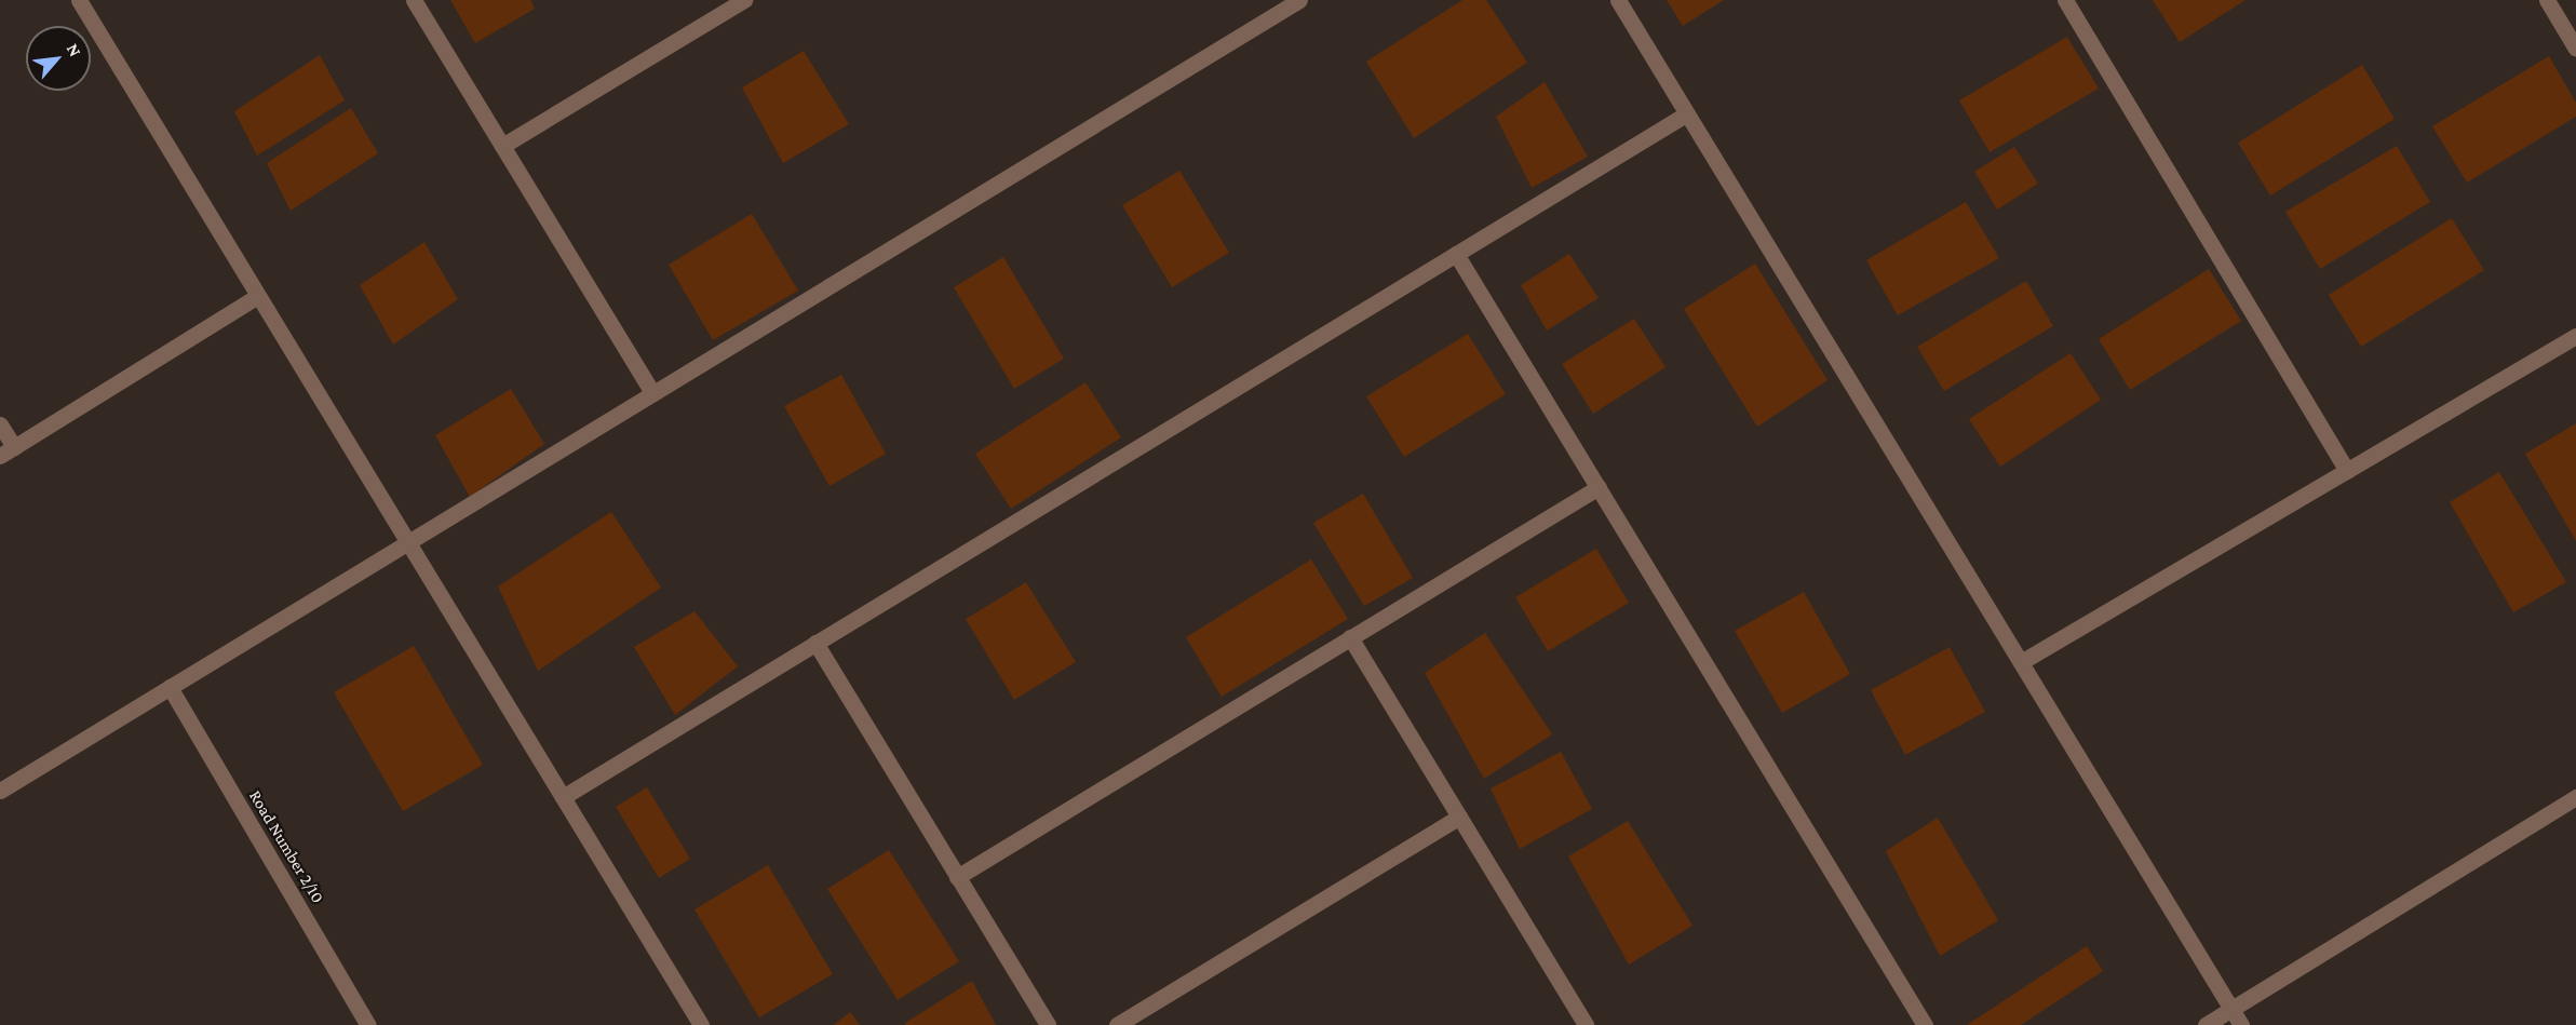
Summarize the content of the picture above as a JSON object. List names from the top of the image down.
{
  "streets": {
    "street": ["Road Number 2/10"]
  },
  "north": "top right"
}
